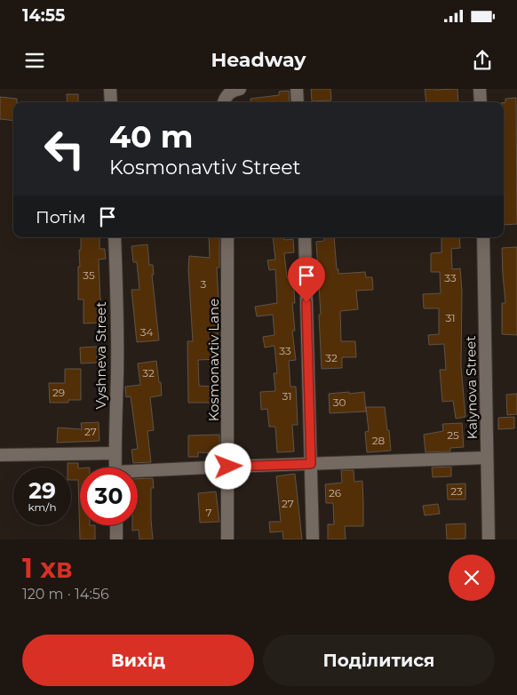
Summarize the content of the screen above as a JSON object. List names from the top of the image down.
{
  "streets": {
    "street": ["Vyshneva Street", "Kosmonavtiv Lane", "Kalynova Street"]
  },
  "house_numbers": [
    "35",
    "33",
    "3",
    "31",
    "34",
    "33",
    "32",
    "32",
    "29",
    "31",
    "30",
    "27",
    "25",
    "28",
    "23",
    "26",
    "27",
    "7"
  ],
  "page": {
    "status": "14:55",
    "header": "Headway",
    "turn": ["40 m", "Kosmonavtiv Street"],
    "then": "Потім",
    "speed": "29 km/h",
    "limit": "30",
    "heading": ["1 хв", "120 m · 14:56"],
    "buttons": ["Вихід", "Поділитися"]
  }
}
